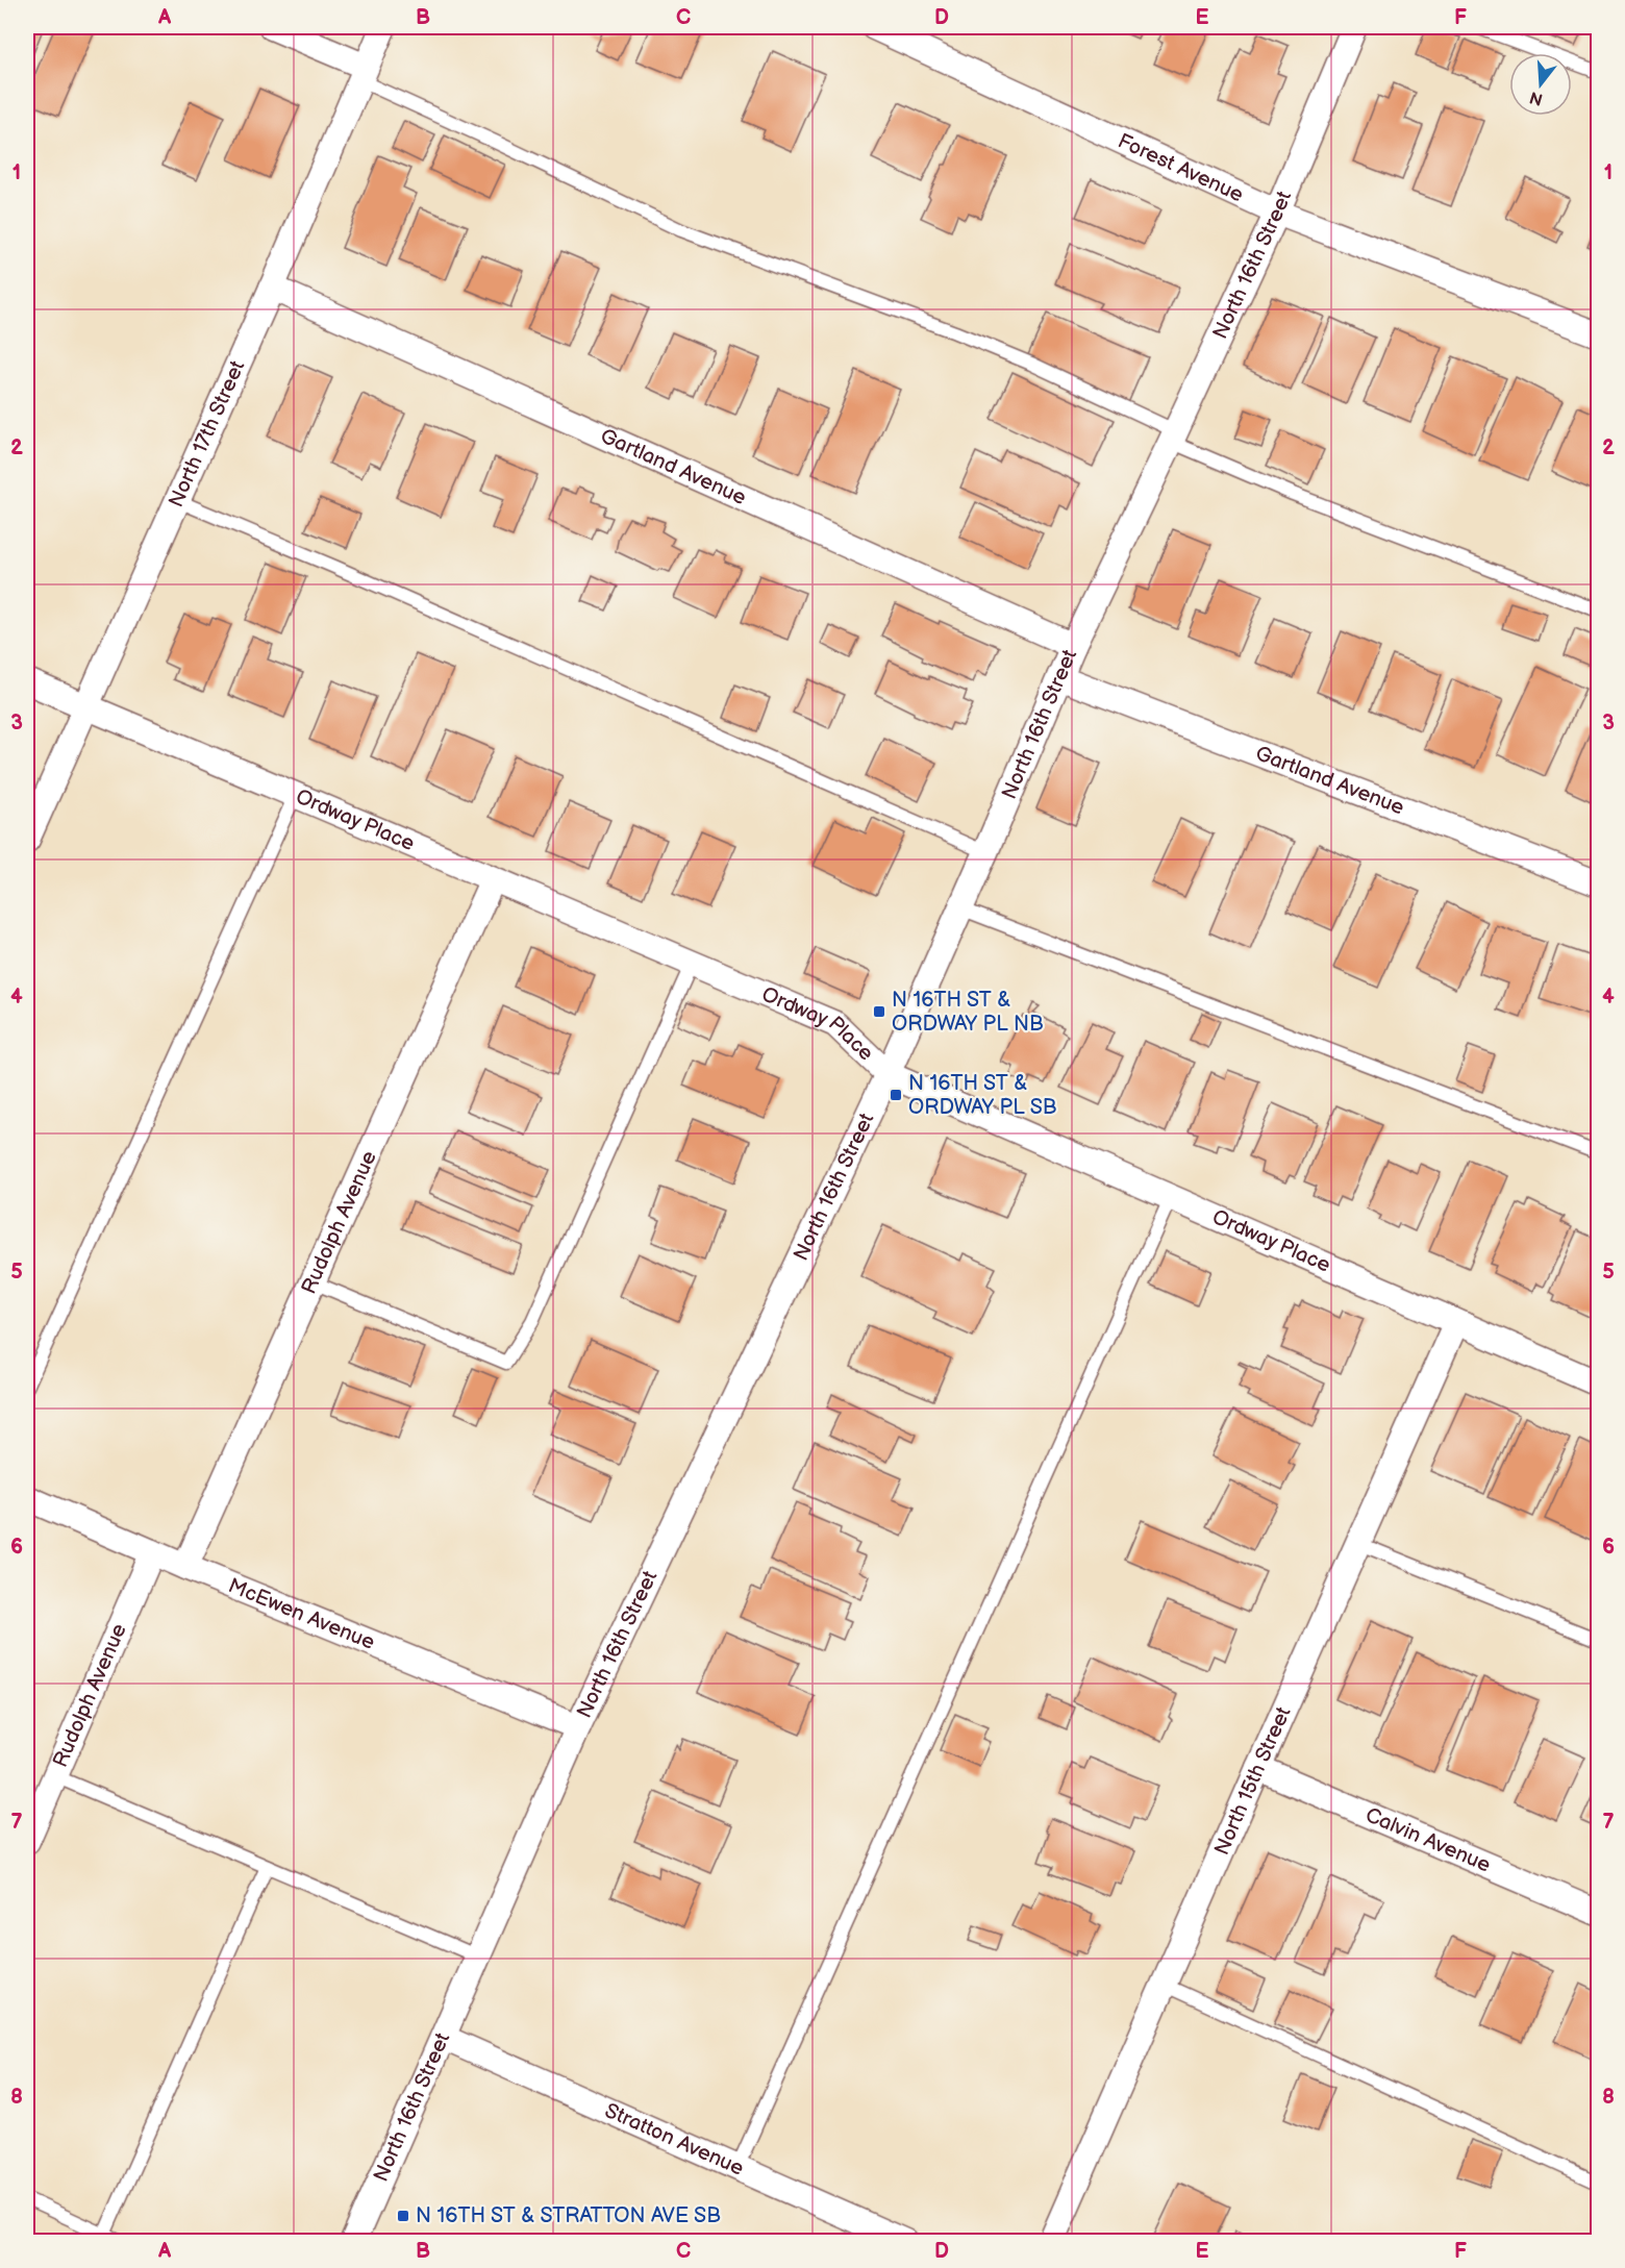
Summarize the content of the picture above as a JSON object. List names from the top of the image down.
{
  "streets": {
    "street": [
      "Forest Avenue",
      "North 16th Street",
      "North 17th Street",
      "Gartland Avenue",
      "Ordway Place",
      "Rudolph Avenue",
      "McEwen Avenue",
      "North 15th Street",
      "Calvin Avenue",
      "Stratton Avenue"
    ]
  },
  "crossings": [
    ["Forest Avenue", "North 16th Street"],
    ["North 16th Street", "Gartland Avenue"],
    ["North 16th Street", "Ordway Place"],
    ["North 16th Street", "McEwen Avenue"],
    ["North 16th Street", "Stratton Avenue"],
    ["North 17th Street", "Gartland Avenue"],
    ["North 17th Street", "Ordway Place"],
    ["Ordway Place", "Rudolph Avenue"],
    ["Ordway Place", "North 15th Street"],
    ["Rudolph Avenue", "McEwen Avenue"],
    ["North 15th Street", "Calvin Avenue"]
  ],
  "places": {
    "transit": ["N 16TH ST & ORDWAY PL NB", "N 16TH ST & ORDWAY PL SB", "N 16TH ST & STRATTON AVE SB"]
  },
  "north": "bottom",
  "grid": {
    "columns": [
      "A",
      "B",
      "C",
      "D",
      "E",
      "F"
    ],
    "rows": [
      "1",
      "2",
      "3",
      "4",
      "5",
      "6",
      "7",
      "8"
    ]
  }
}
